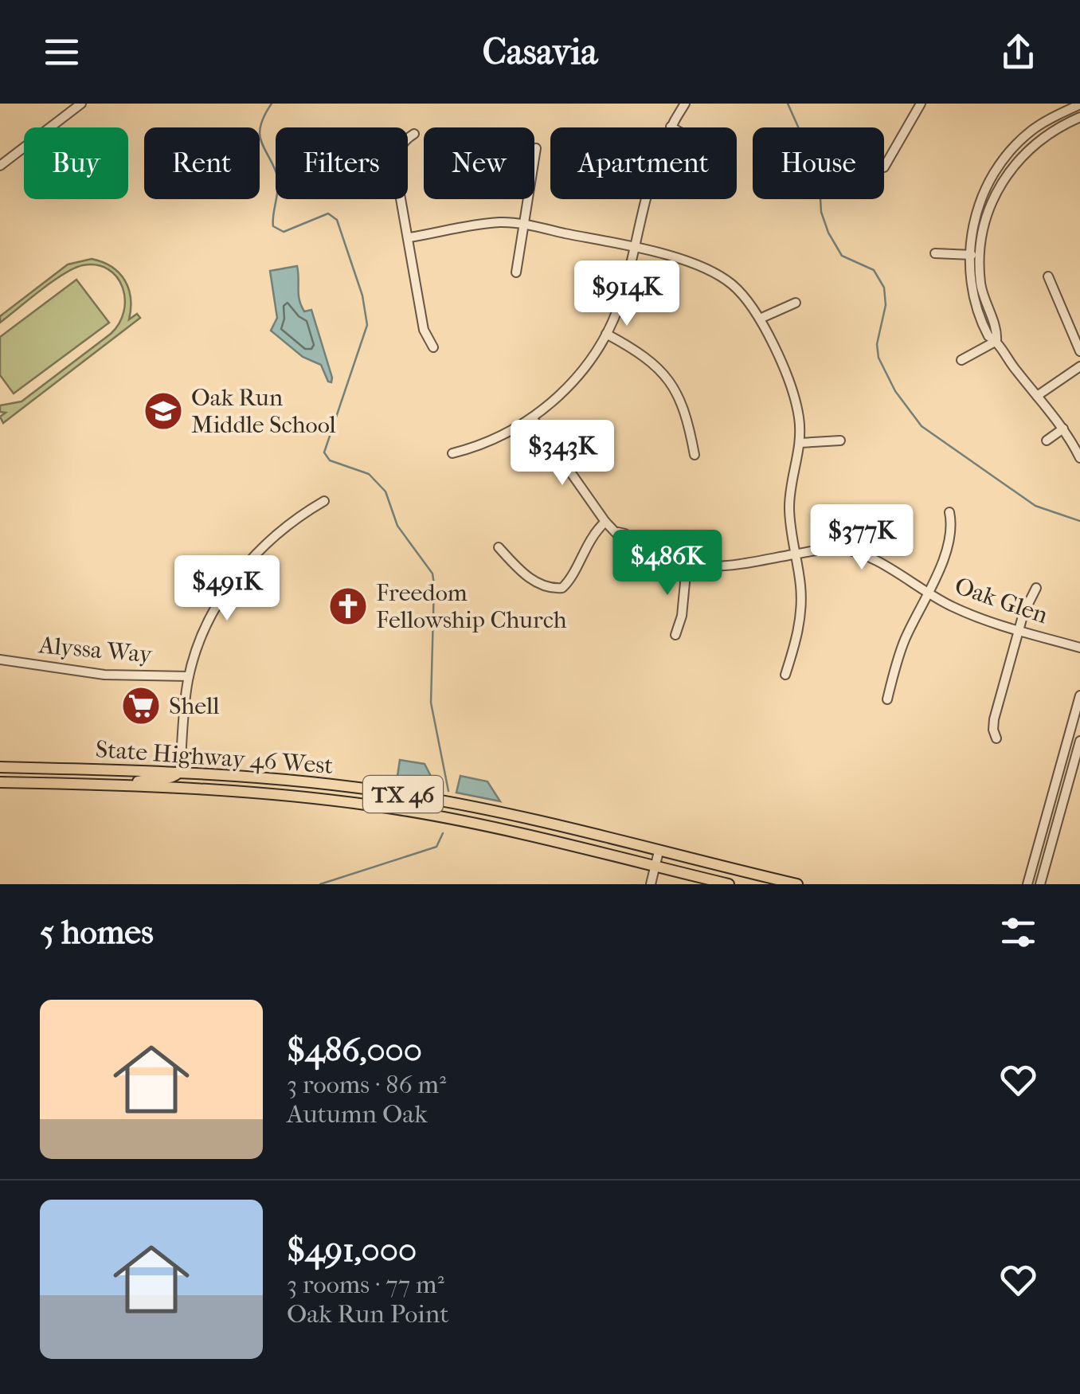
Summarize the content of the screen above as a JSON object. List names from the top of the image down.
{
  "streets": {
    "main road": ["State Highway 46 West", "TX 46"],
    "street": ["Oak Glen", "Alyssa Way"]
  },
  "places": {
    "school or university": ["Oak Run Middle School"],
    "church": ["Freedom Fellowship Church"],
    "supermarket": ["Shell"]
  },
  "page": {
    "header": "Casavia",
    "chip": [
      "Buy",
      "Rent",
      "Filters",
      "New",
      "Apartment",
      "House"
    ],
    "price": [
      "$914K",
      "$343K",
      "$377K",
      "$486K",
      "$491K"
    ],
    "heading": "5 homes",
    "list": [
      {
        "name": "$486,000",
        "note": "3 rooms · 86 m² · Autumn Oak"
      },
      {
        "name": "$491,000",
        "note": "3 rooms · 77 m² · Oak Run Point"
      }
    ]
  }
}
